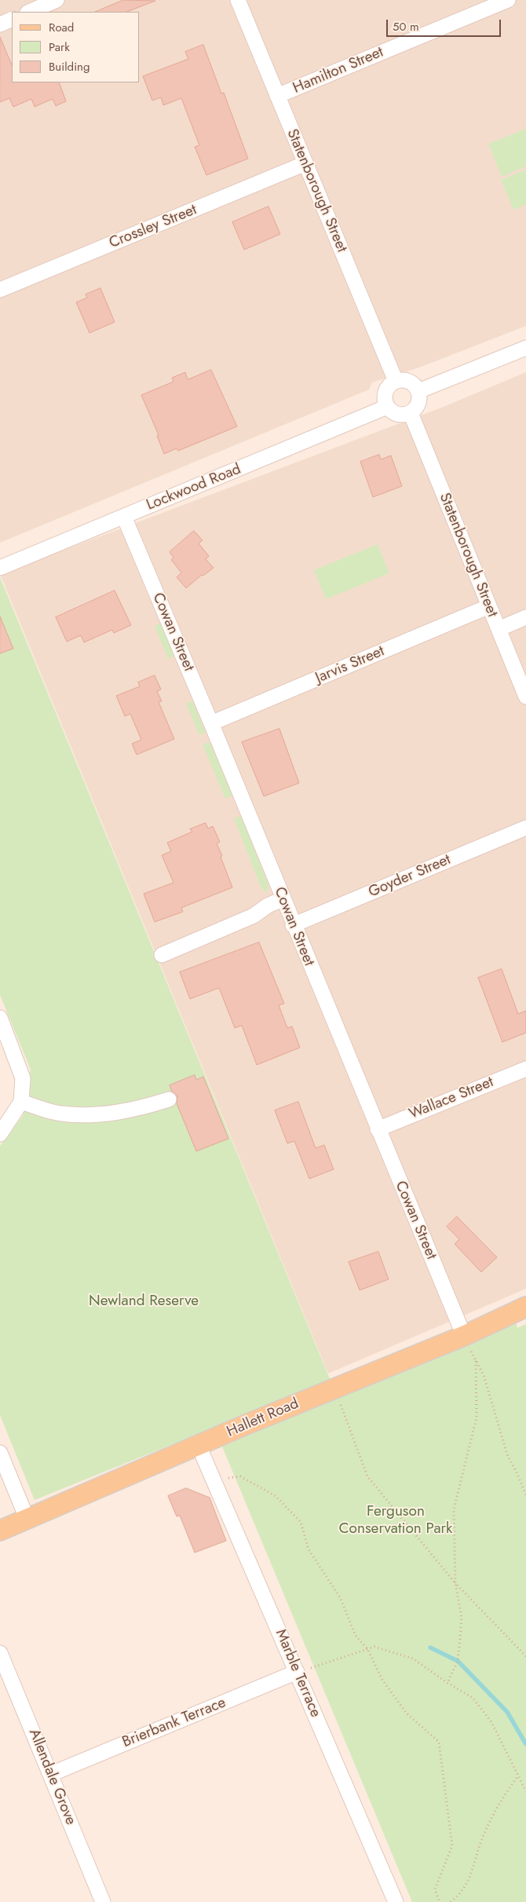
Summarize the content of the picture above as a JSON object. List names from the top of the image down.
{
  "streets": {
    "main road": ["Hallett Road"],
    "street": [
      "Hamilton Street",
      "Statenborough Street",
      "Crossley Street",
      "Lockwood Road",
      "Cowan Street",
      "Jarvis Street",
      "Goyder Street",
      "Wallace Street",
      "Marble Terrace",
      "Brierbank Terrace",
      "Allendale Grove"
    ]
  },
  "crossings": [
    ["Hamilton Street", "Statenborough Street"],
    ["Statenborough Street", "Crossley Street"],
    ["Statenborough Street", "Lockwood Road"],
    ["Statenborough Street", "Jarvis Street"],
    ["Lockwood Road", "Cowan Street"],
    ["Cowan Street", "Jarvis Street"],
    ["Cowan Street", "Goyder Street"],
    ["Cowan Street", "Wallace Street"],
    ["Cowan Street", "Hallett Road"],
    ["Hallett Road", "Marble Terrace"],
    ["Marble Terrace", "Brierbank Terrace"],
    ["Brierbank Terrace", "Allendale Grove"]
  ],
  "parks": ["Newland Reserve", "Ferguson Conservation Park"],
  "legend": ["Road", "Park", "Building"],
  "scale_bar": "50 m"
}
